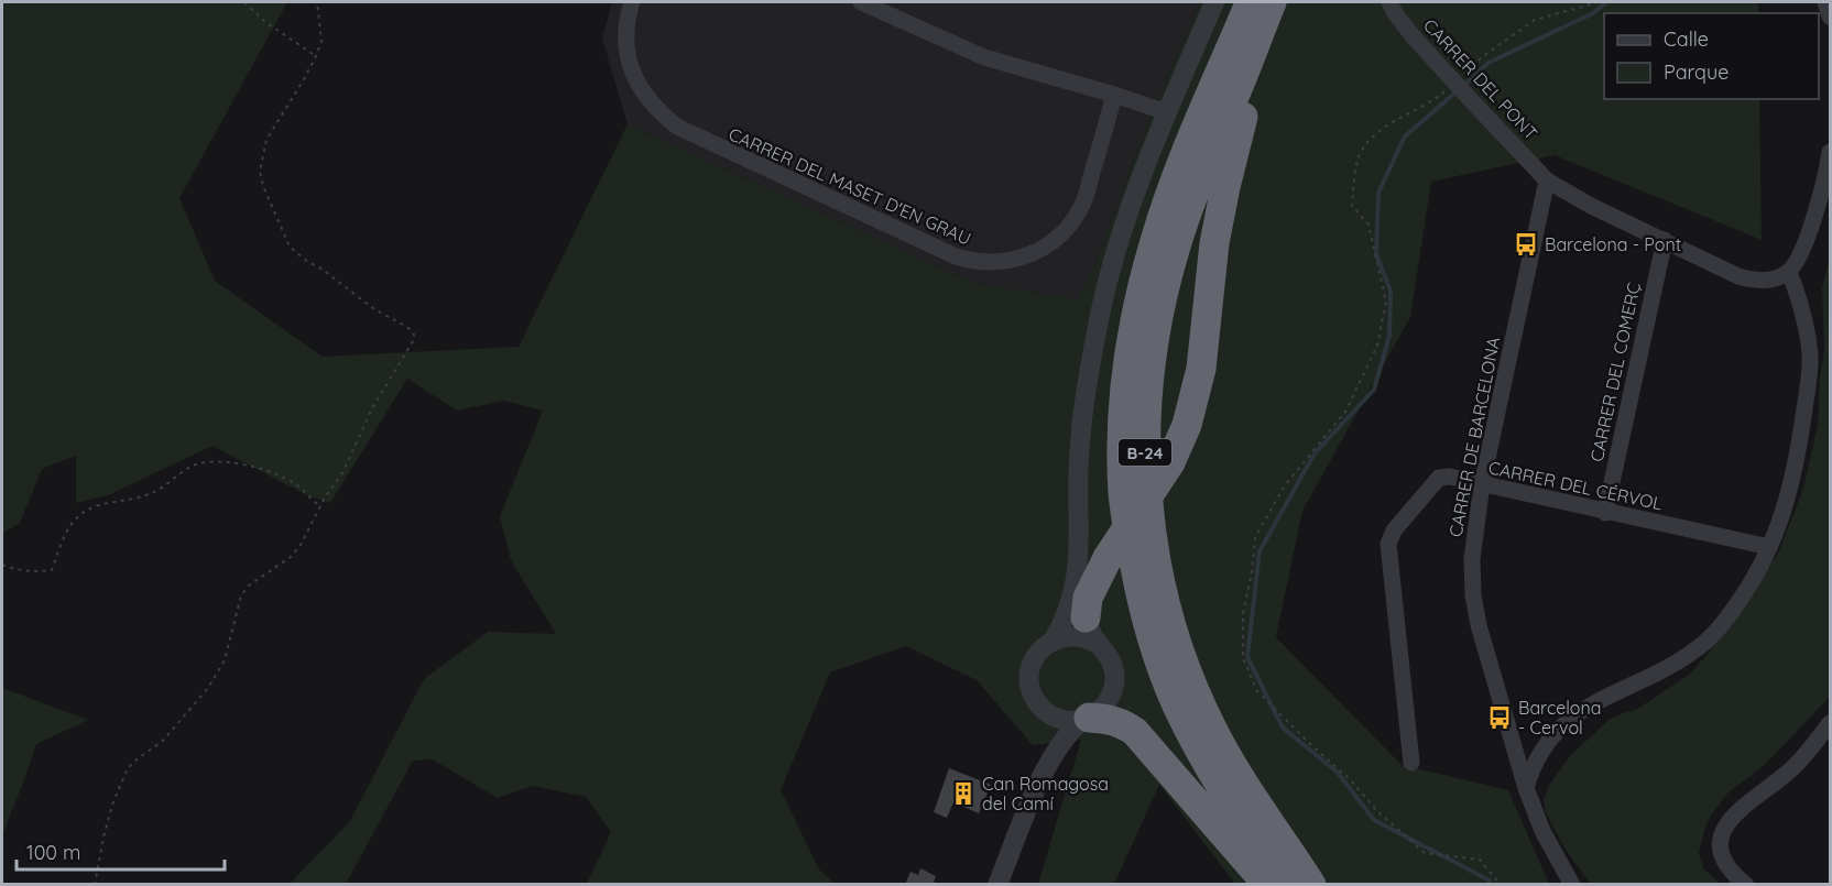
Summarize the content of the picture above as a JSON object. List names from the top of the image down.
{
  "streets": {
    "highway": ["B-24"],
    "street": [
      "CARRER DEL PONT",
      "CARRER DEL MASET D'EN GRAU",
      "CARRER DEL COMERÇ",
      "CARRER DE BARCELONA",
      "CARRER DEL CÉRVOL"
    ]
  },
  "crossings": [
    ["CARRER DEL PONT", "CARRER DEL COMERÇ"],
    ["CARRER DEL PONT", "CARRER DE BARCELONA"],
    ["CARRER DEL COMERÇ", "CARRER DEL CÉRVOL"],
    ["CARRER DE BARCELONA", "CARRER DEL CÉRVOL"]
  ],
  "places": {
    "bus stop": ["Barcelona - Pont", "Barcelona - Cervol"],
    "building": ["Can Romagosa del Camí"]
  },
  "legend": ["Calle", "Parque"],
  "scale_bar": "100 m"
}
